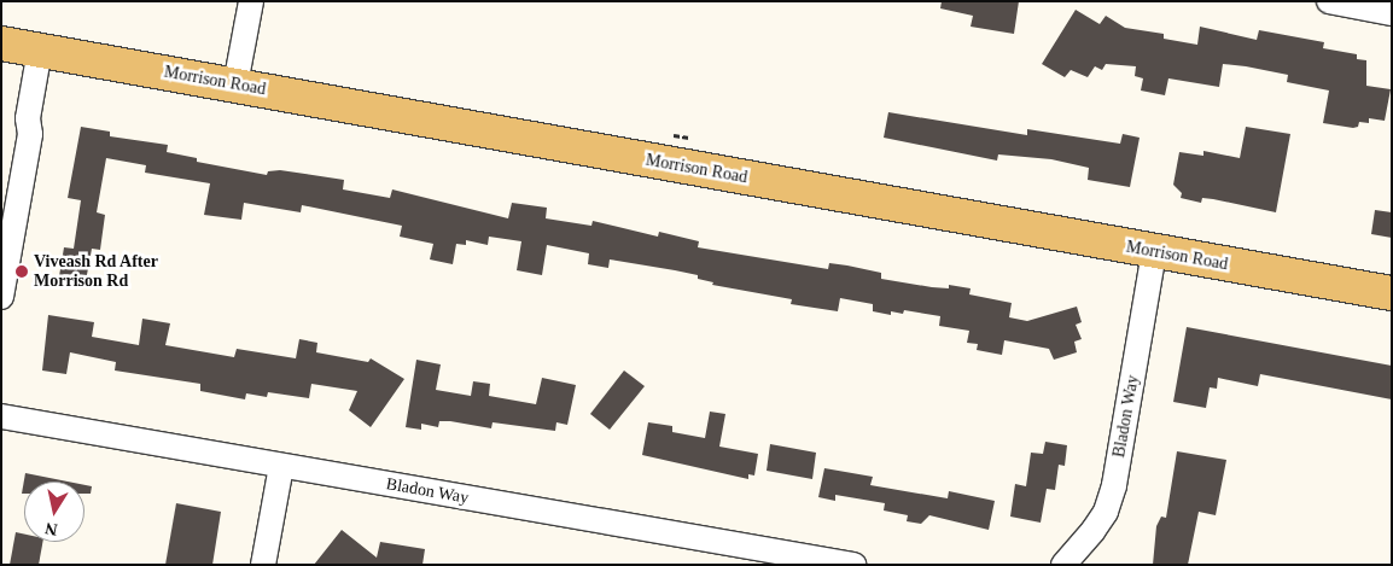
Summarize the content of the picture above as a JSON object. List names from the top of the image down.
{
  "streets": {
    "main road": ["Morrison Road"],
    "street": ["Bladon Way"]
  },
  "crossings": [
    ["Morrison Road", "Bladon Way"]
  ],
  "places": ["Viveash Rd After Morrison Rd"],
  "north": "bottom"
}
